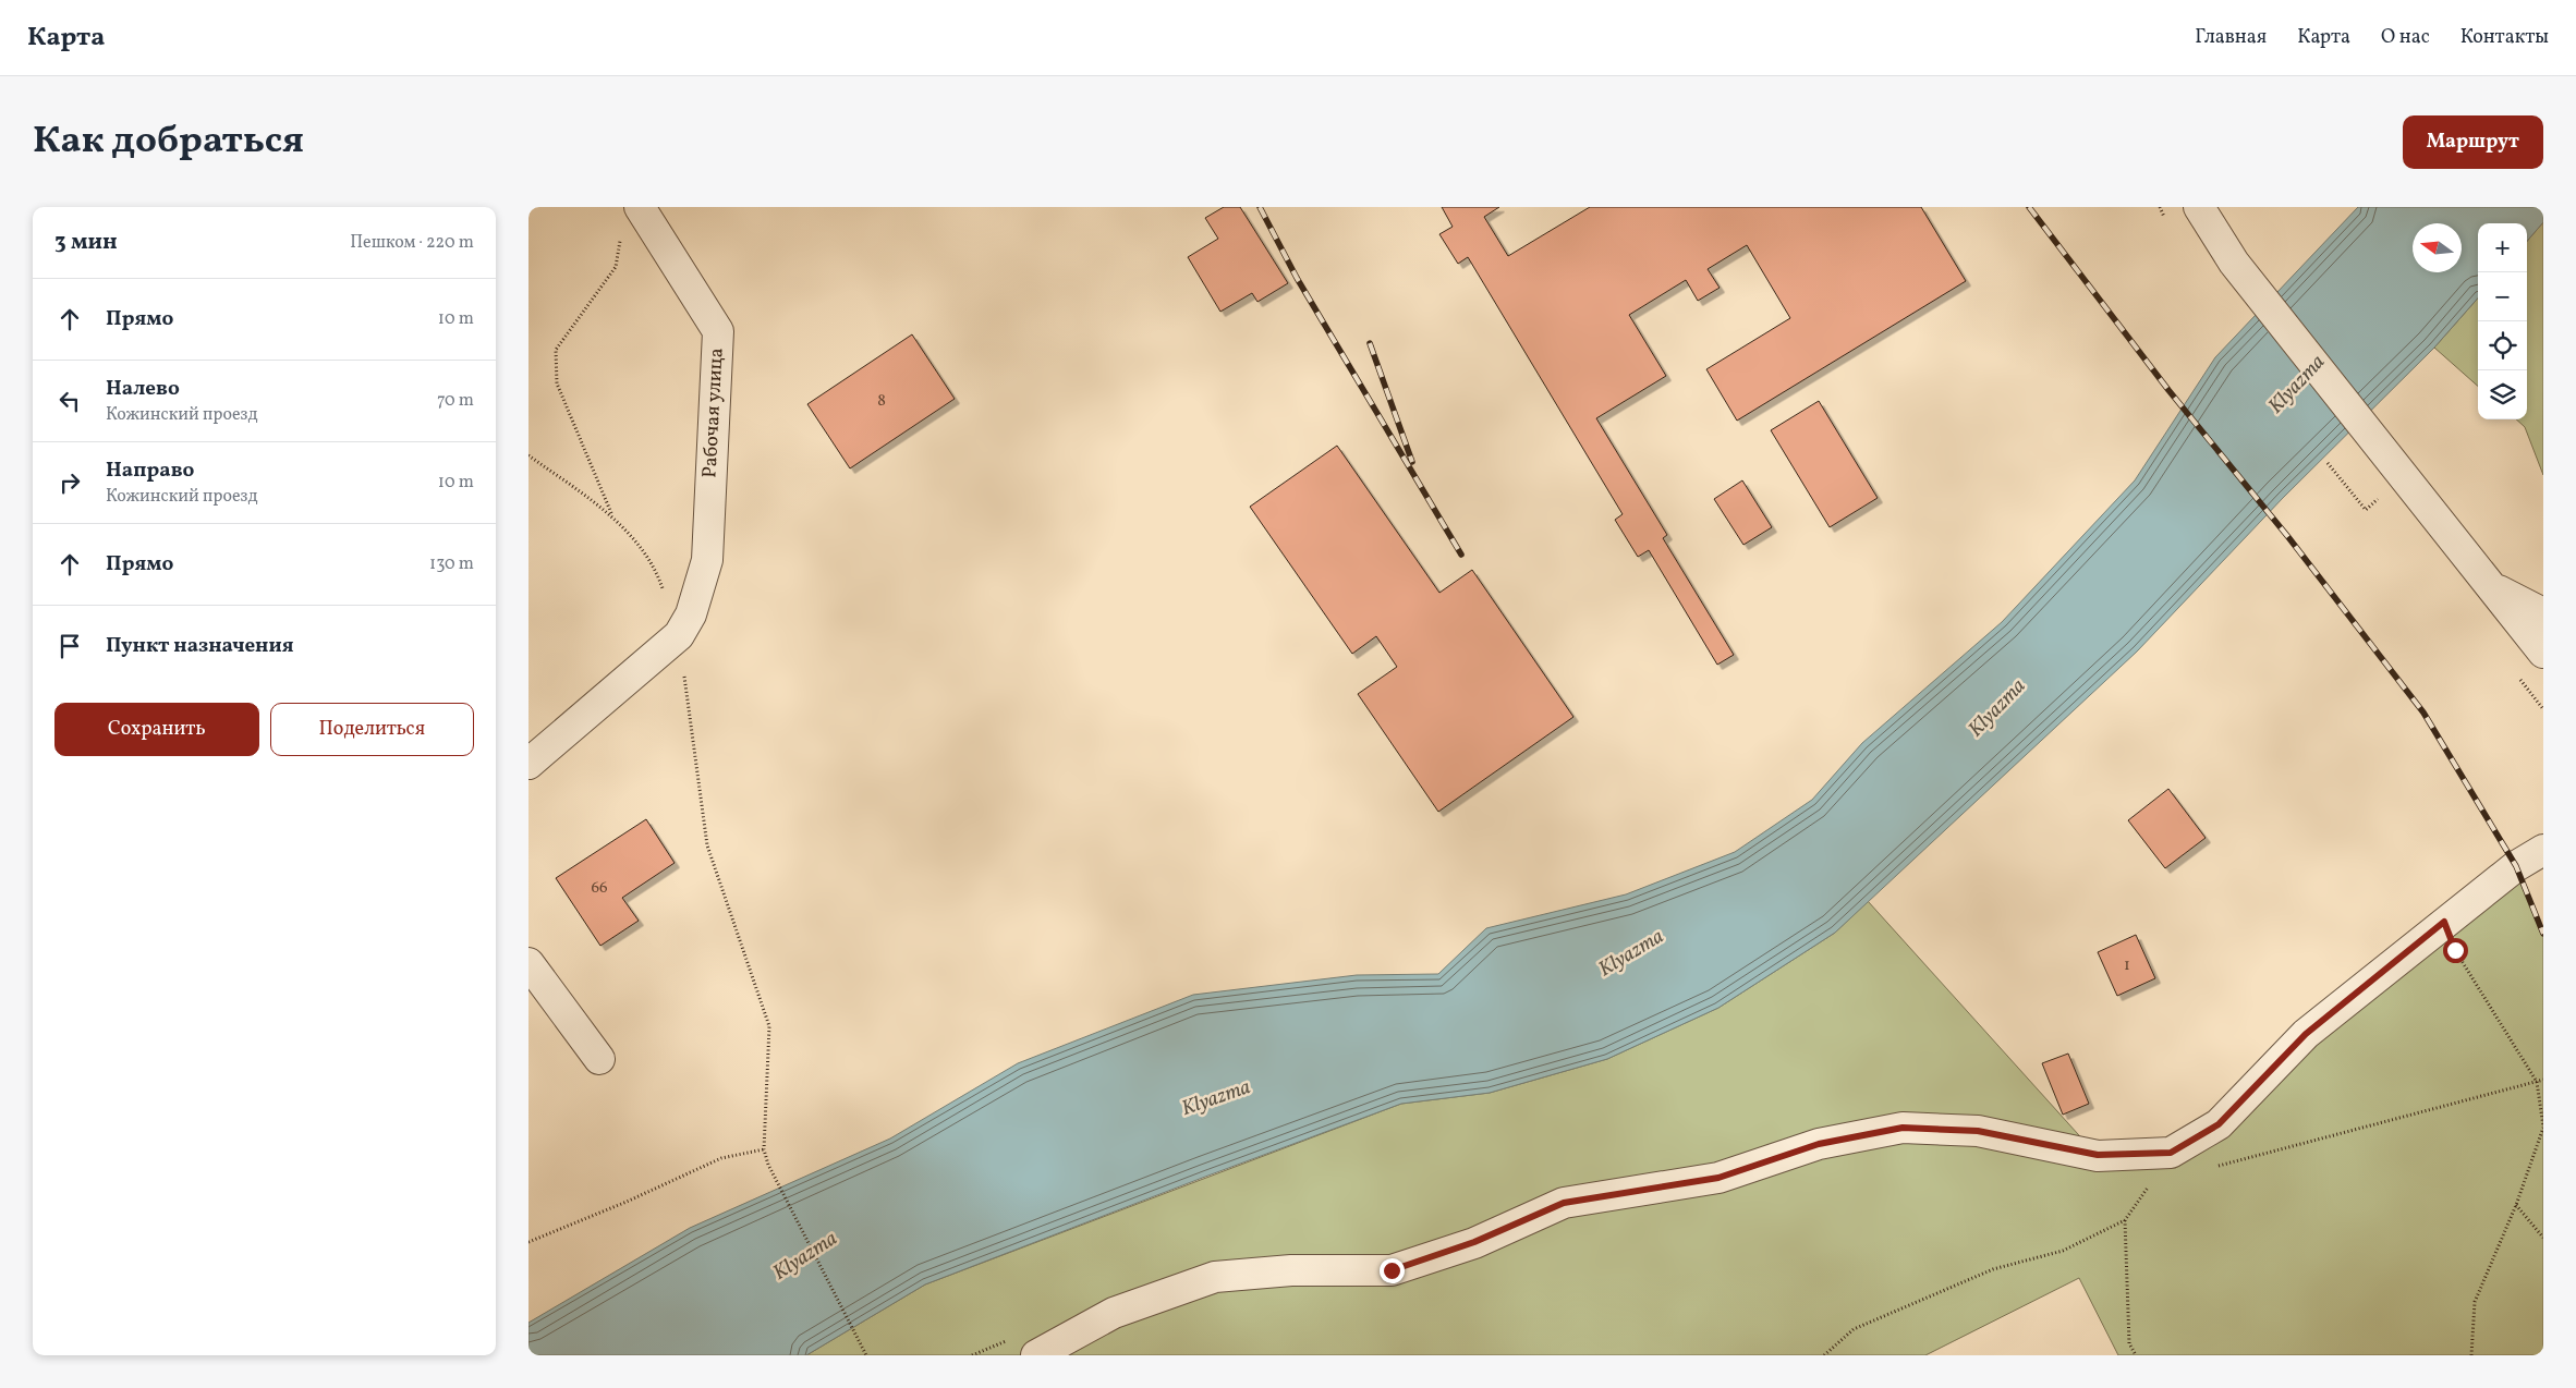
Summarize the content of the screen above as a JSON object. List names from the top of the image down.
{
  "streets": {
    "street": ["Рабочая улица"]
  },
  "water": ["Klyazma"],
  "house_numbers": ["8", "66", "1"],
  "north": "left",
  "page": {
    "header": "Карта",
    "nav": [
      "Главная",
      "Карта",
      "О нас",
      "Контакты"
    ],
    "title": "Как добраться",
    "buttons": [
      "Маршрут",
      ["Сохранить", "Поделиться"]
    ],
    "heading": ["3 мин", "Пешком · 220 m"],
    "map_buttons": ["+", "−"],
    "list": [
      ["Прямо", "10 m"],
      ["Налево", "Кожинский проезд", "70 m"],
      ["Направо", "Кожинский проезд", "10 m"],
      ["Прямо", "130 m"],
      "Пункт назначения"
    ]
  }
}
